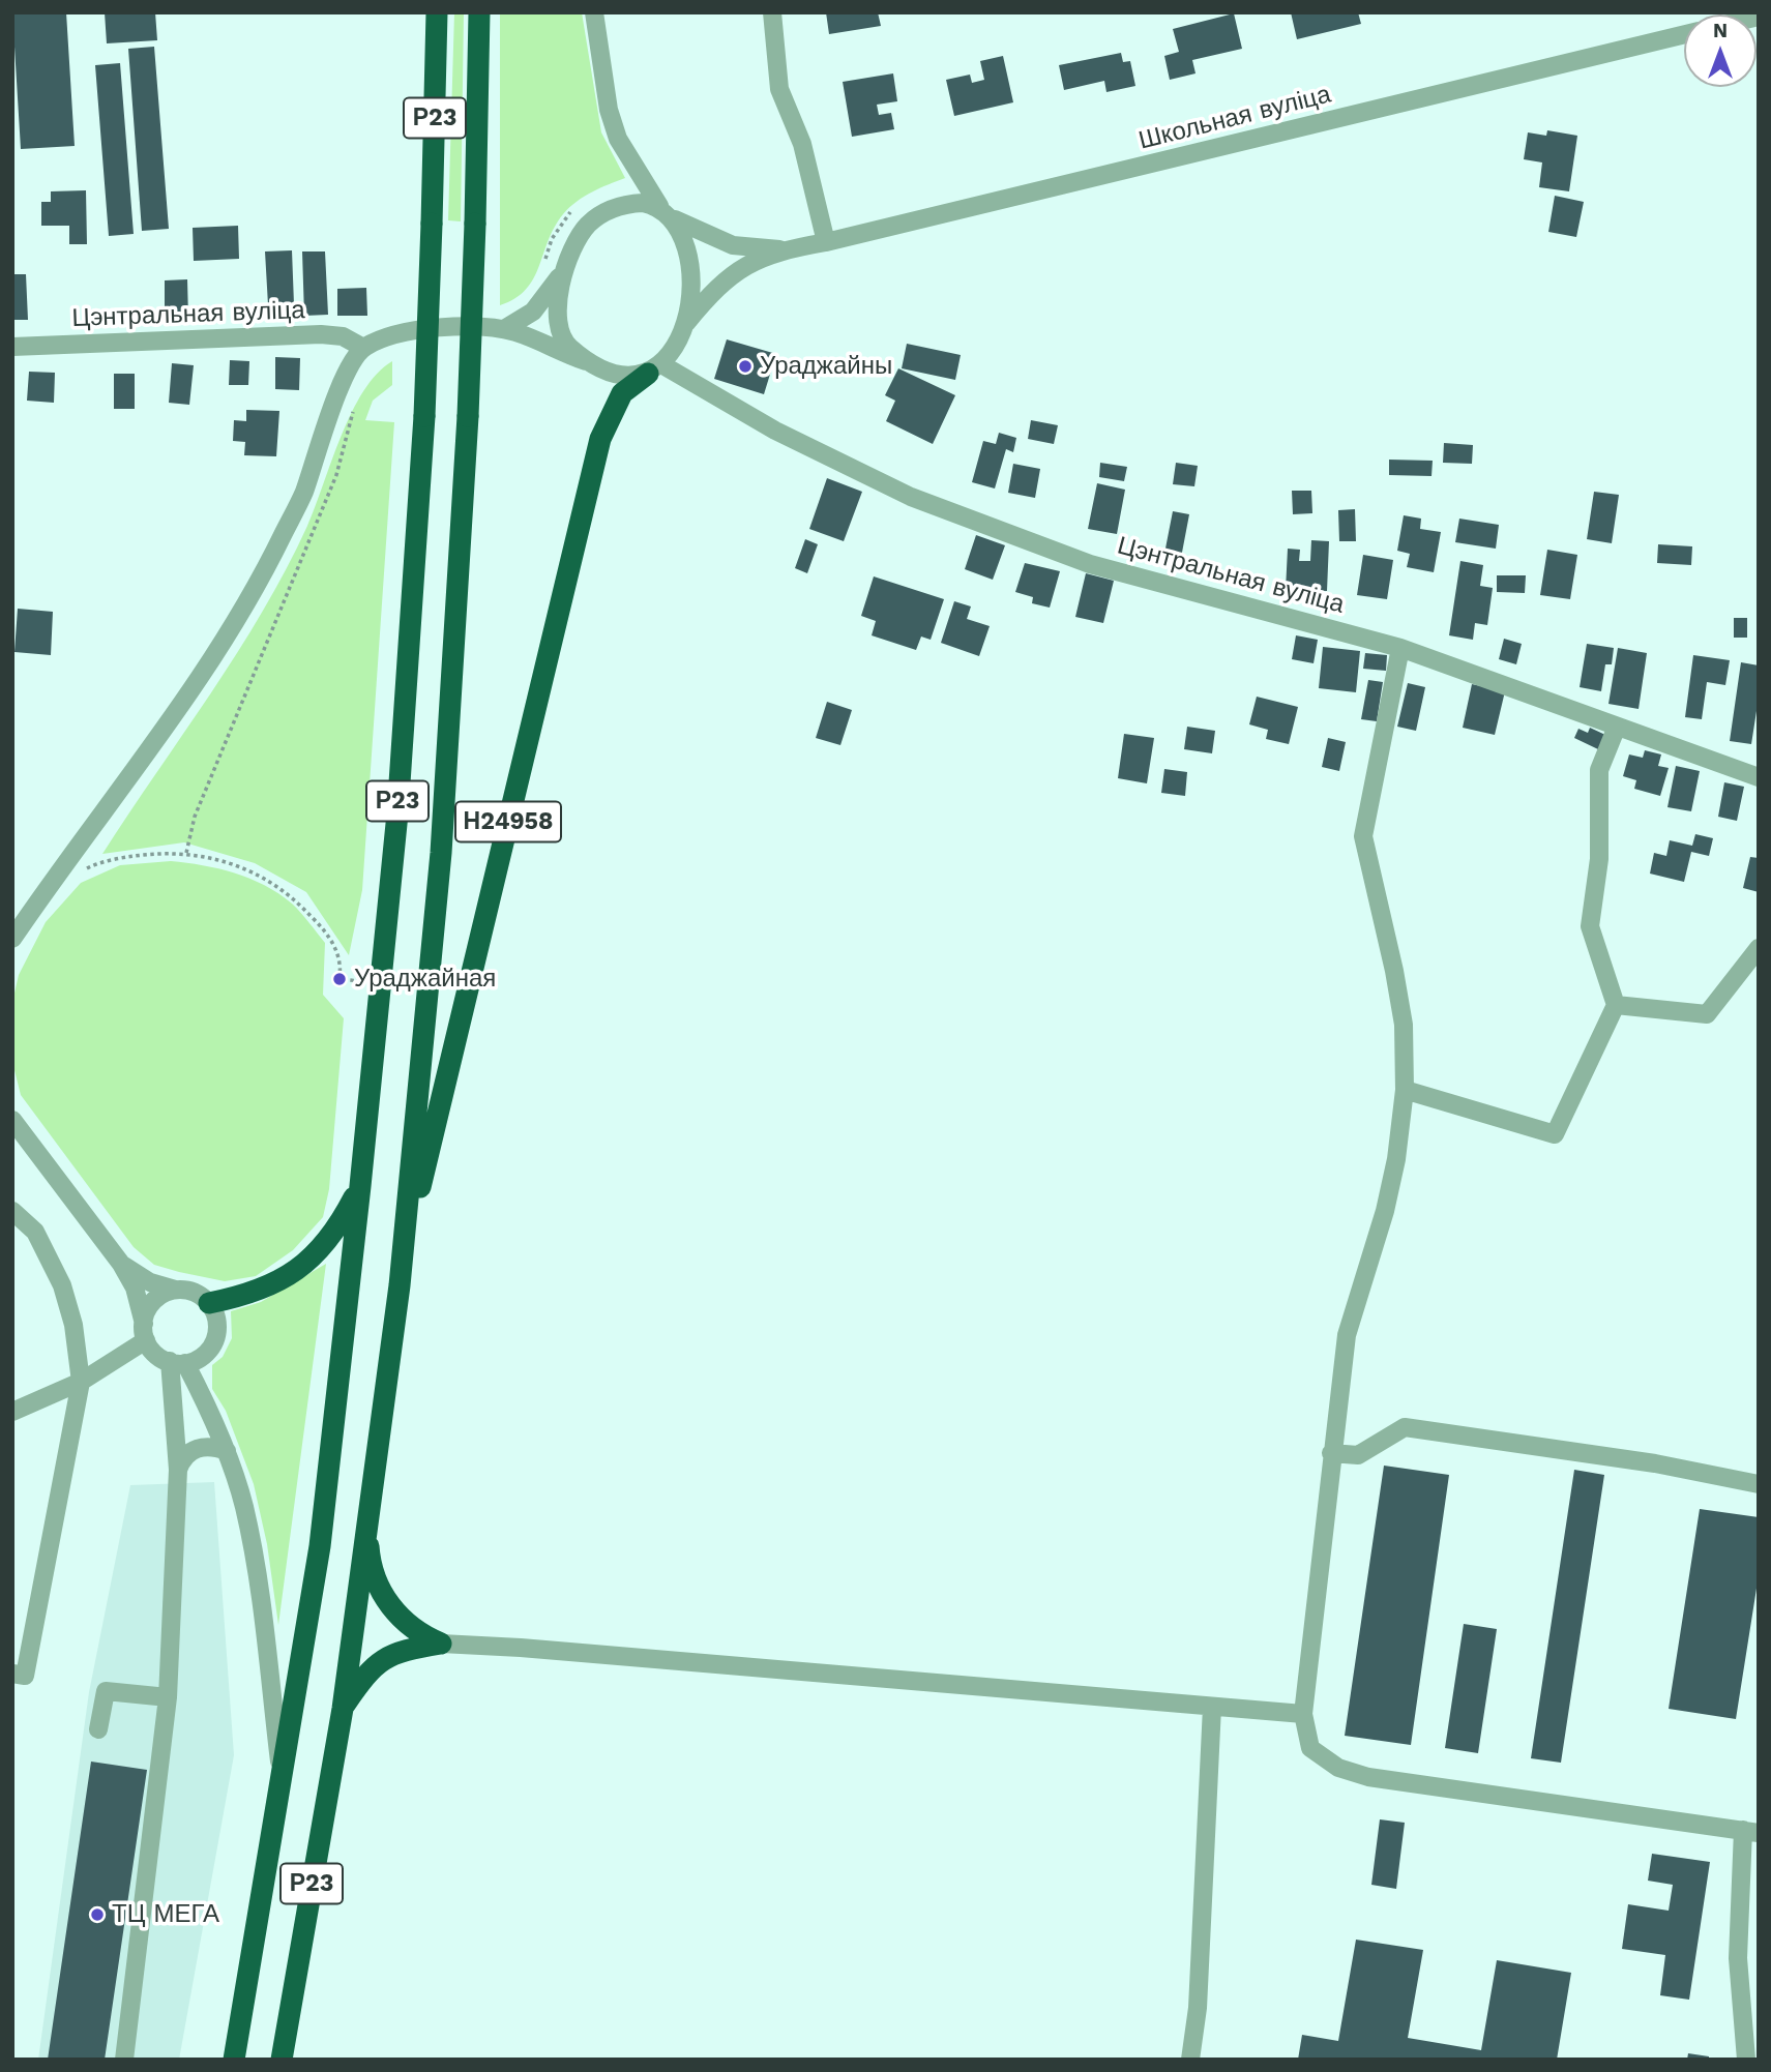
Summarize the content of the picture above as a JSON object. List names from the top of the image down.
{
  "streets": {
    "highway": ["Р23", "Н24958"],
    "street": ["Школьная вуліца", "Цэнтральная вуліца"]
  },
  "crossings": [
    ["Р23", "Н24958"],
    ["Школьная вуліца", "Н24958"],
    ["Цэнтральная вуліца", "Н24958"]
  ],
  "places": ["Ураджайны", "Ураджайная", "ТЦ МЕГА"],
  "north": "top"
}
